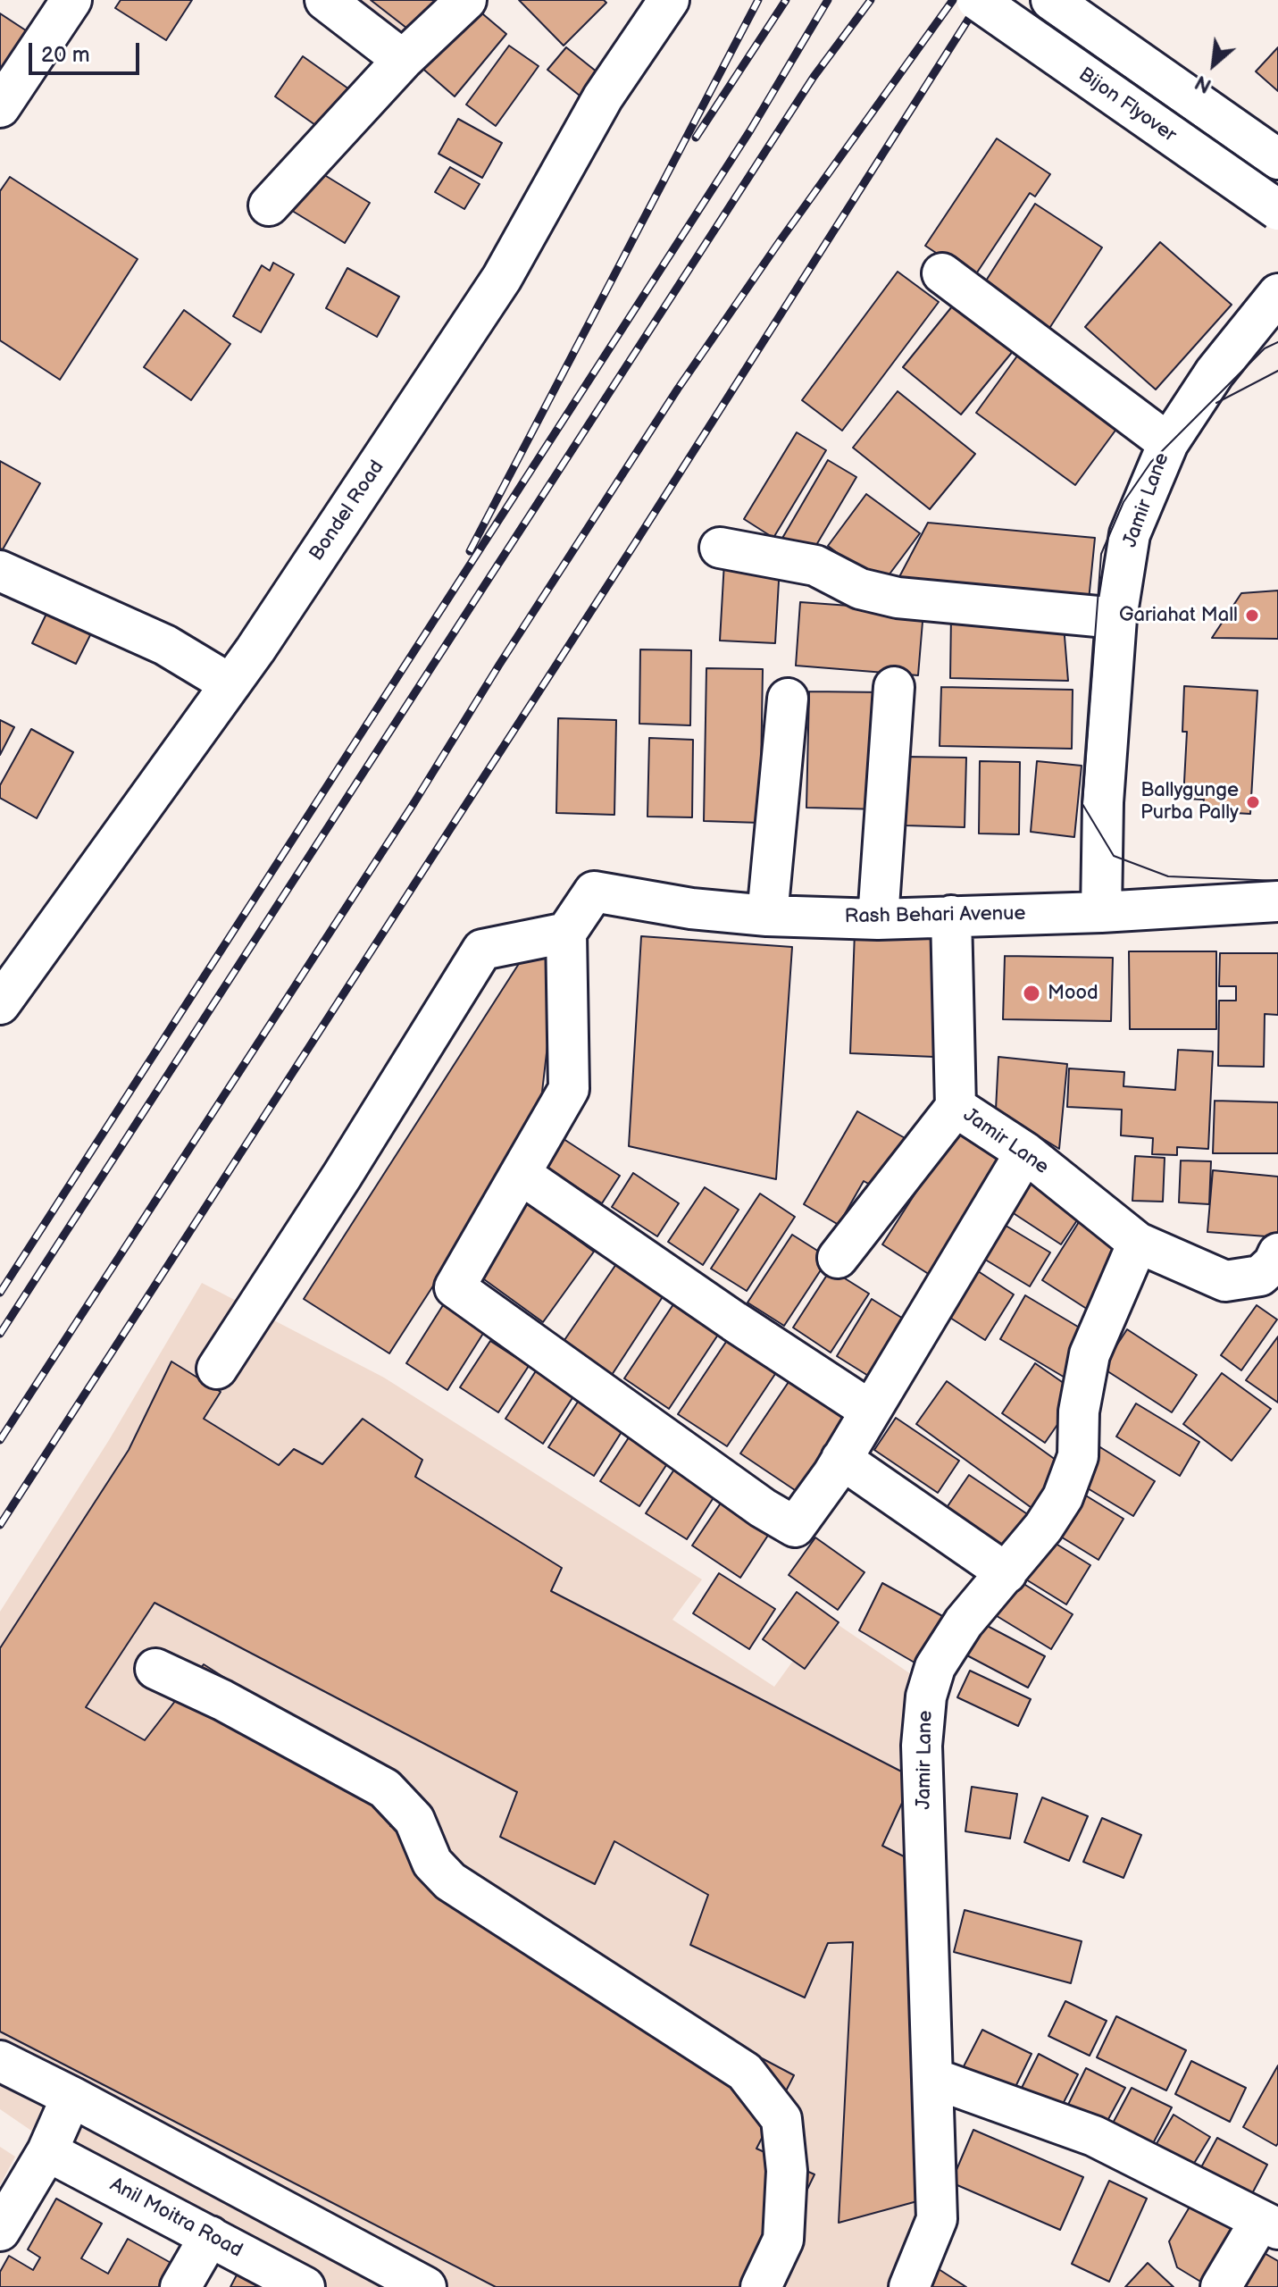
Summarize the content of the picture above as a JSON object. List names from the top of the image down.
{
  "streets": {
    "street": [
      "Bijon Flyover",
      "Jamir Lane",
      "Bondel Road",
      "Rash Behari Avenue",
      "Anil Moitra Road"
    ]
  },
  "crossings": [
    ["Jamir Lane", "Rash Behari Avenue"]
  ],
  "places": ["Gariahat Mall", "Ballygunge Purba Pally", "Mood"],
  "scale_bar": "20 m",
  "north": "bottom left"
}
